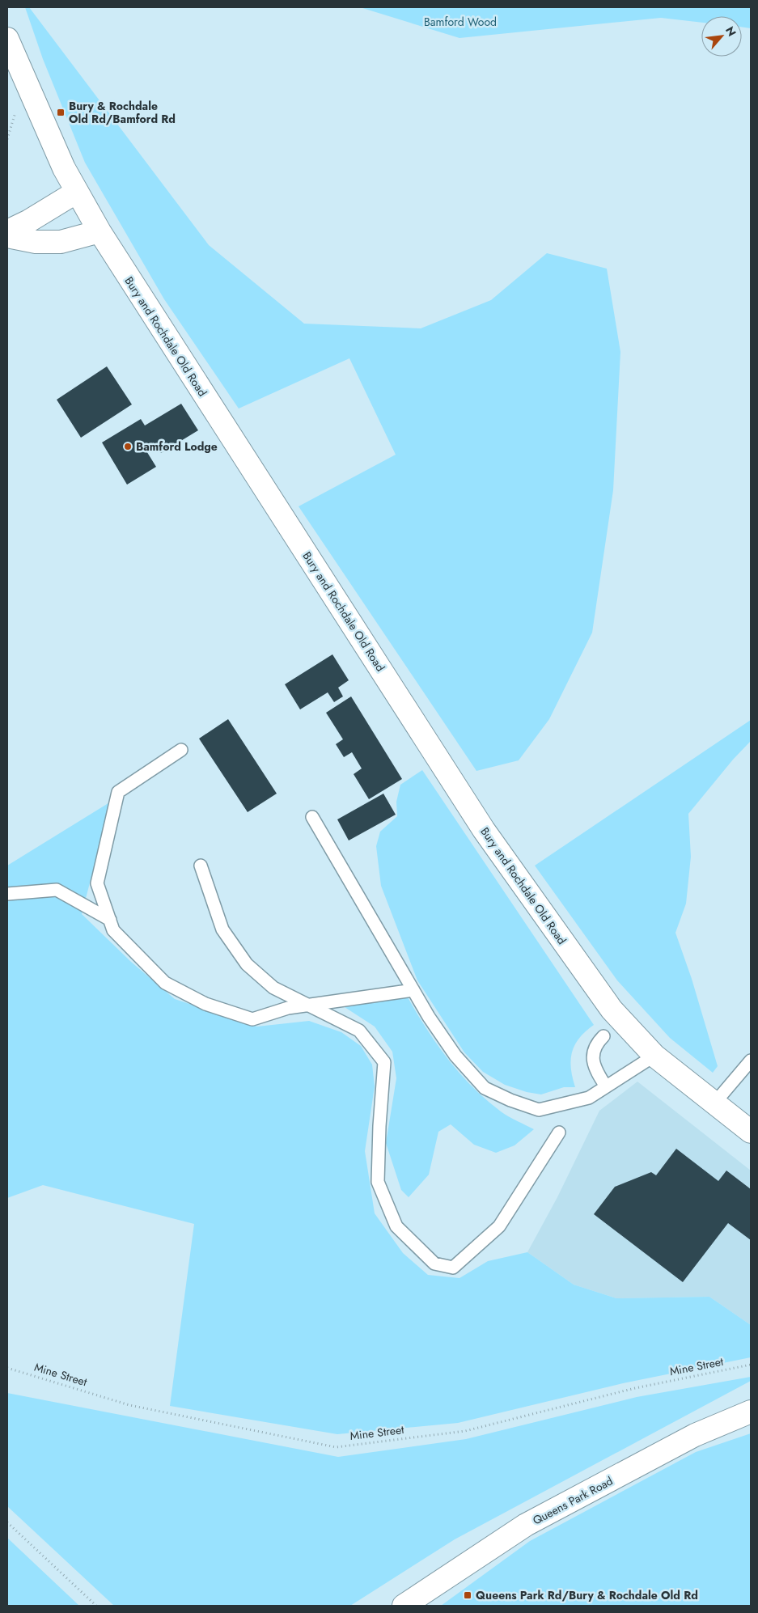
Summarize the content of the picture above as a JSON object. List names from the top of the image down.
{
  "streets": {
    "main road": ["Bury and Rochdale Old Road", "Queens Park Road"],
    "path": ["Mine Street"]
  },
  "parks": ["Bamford Wood"],
  "places": {
    "transit": ["Bury & Rochdale Old Rd/Bamford Rd", "Queens Park Rd/Bury & Rochdale Old Rd"],
    "other": ["Bamford Lodge"]
  },
  "north": "top right"
}
